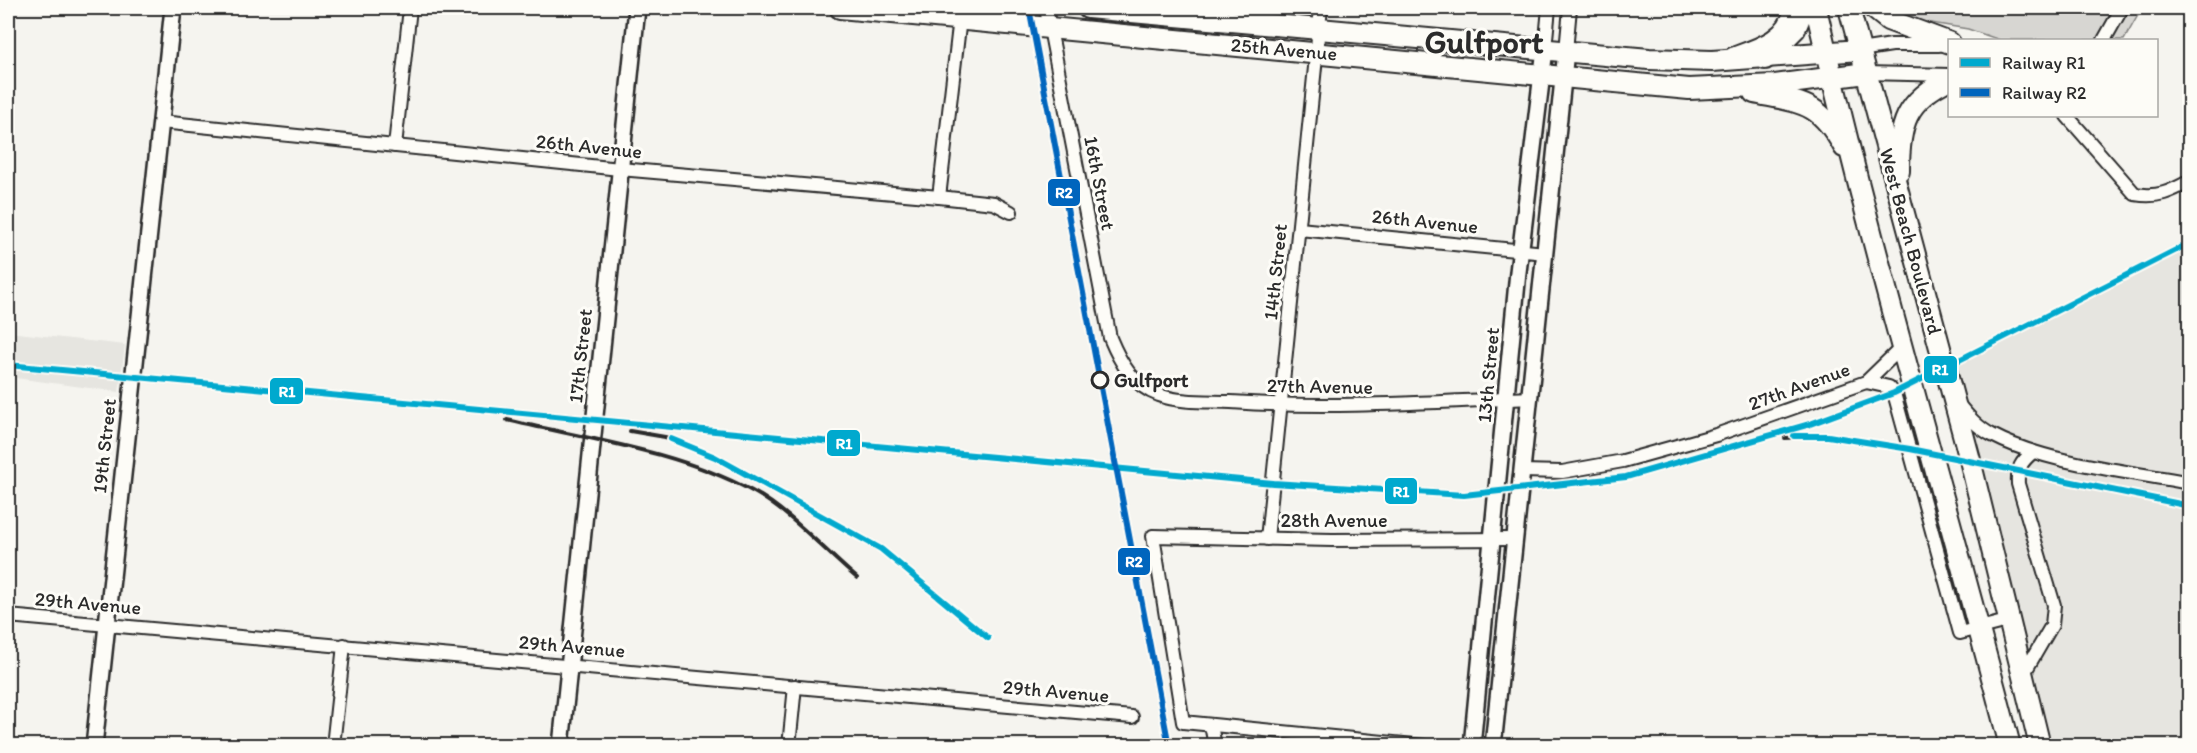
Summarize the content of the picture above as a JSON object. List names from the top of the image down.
{
  "streets": {
    "main road": ["25th Avenue", "West Beach Boulevard"],
    "street": [
      "26th Avenue",
      "16th Street",
      "14th Street",
      "17th Street",
      "13th Street",
      "27th Avenue",
      "19th Street",
      "28th Avenue",
      "29th Avenue"
    ]
  },
  "crossings": [
    ["25th Avenue", "16th Street"],
    ["25th Avenue", "West Beach Boulevard"],
    ["25th Avenue", "14th Street"],
    ["25th Avenue", "13th Street"],
    ["26th Avenue", "14th Street"],
    ["26th Avenue", "17th Street"],
    ["26th Avenue", "13th Street"],
    ["26th Avenue", "19th Street"],
    ["16th Street", "27th Avenue"],
    ["West Beach Boulevard", "27th Avenue"],
    ["14th Street", "27th Avenue"],
    ["14th Street", "28th Avenue"],
    ["17th Street", "29th Avenue"],
    ["13th Street", "27th Avenue"],
    ["13th Street", "28th Avenue"],
    ["19th Street", "29th Avenue"]
  ],
  "districts": ["Gulfport"],
  "places": ["Gulfport"],
  "lines": ["rail line R2", "rail line R1"],
  "legend": ["Railway R1", "Railway R2"]
}
